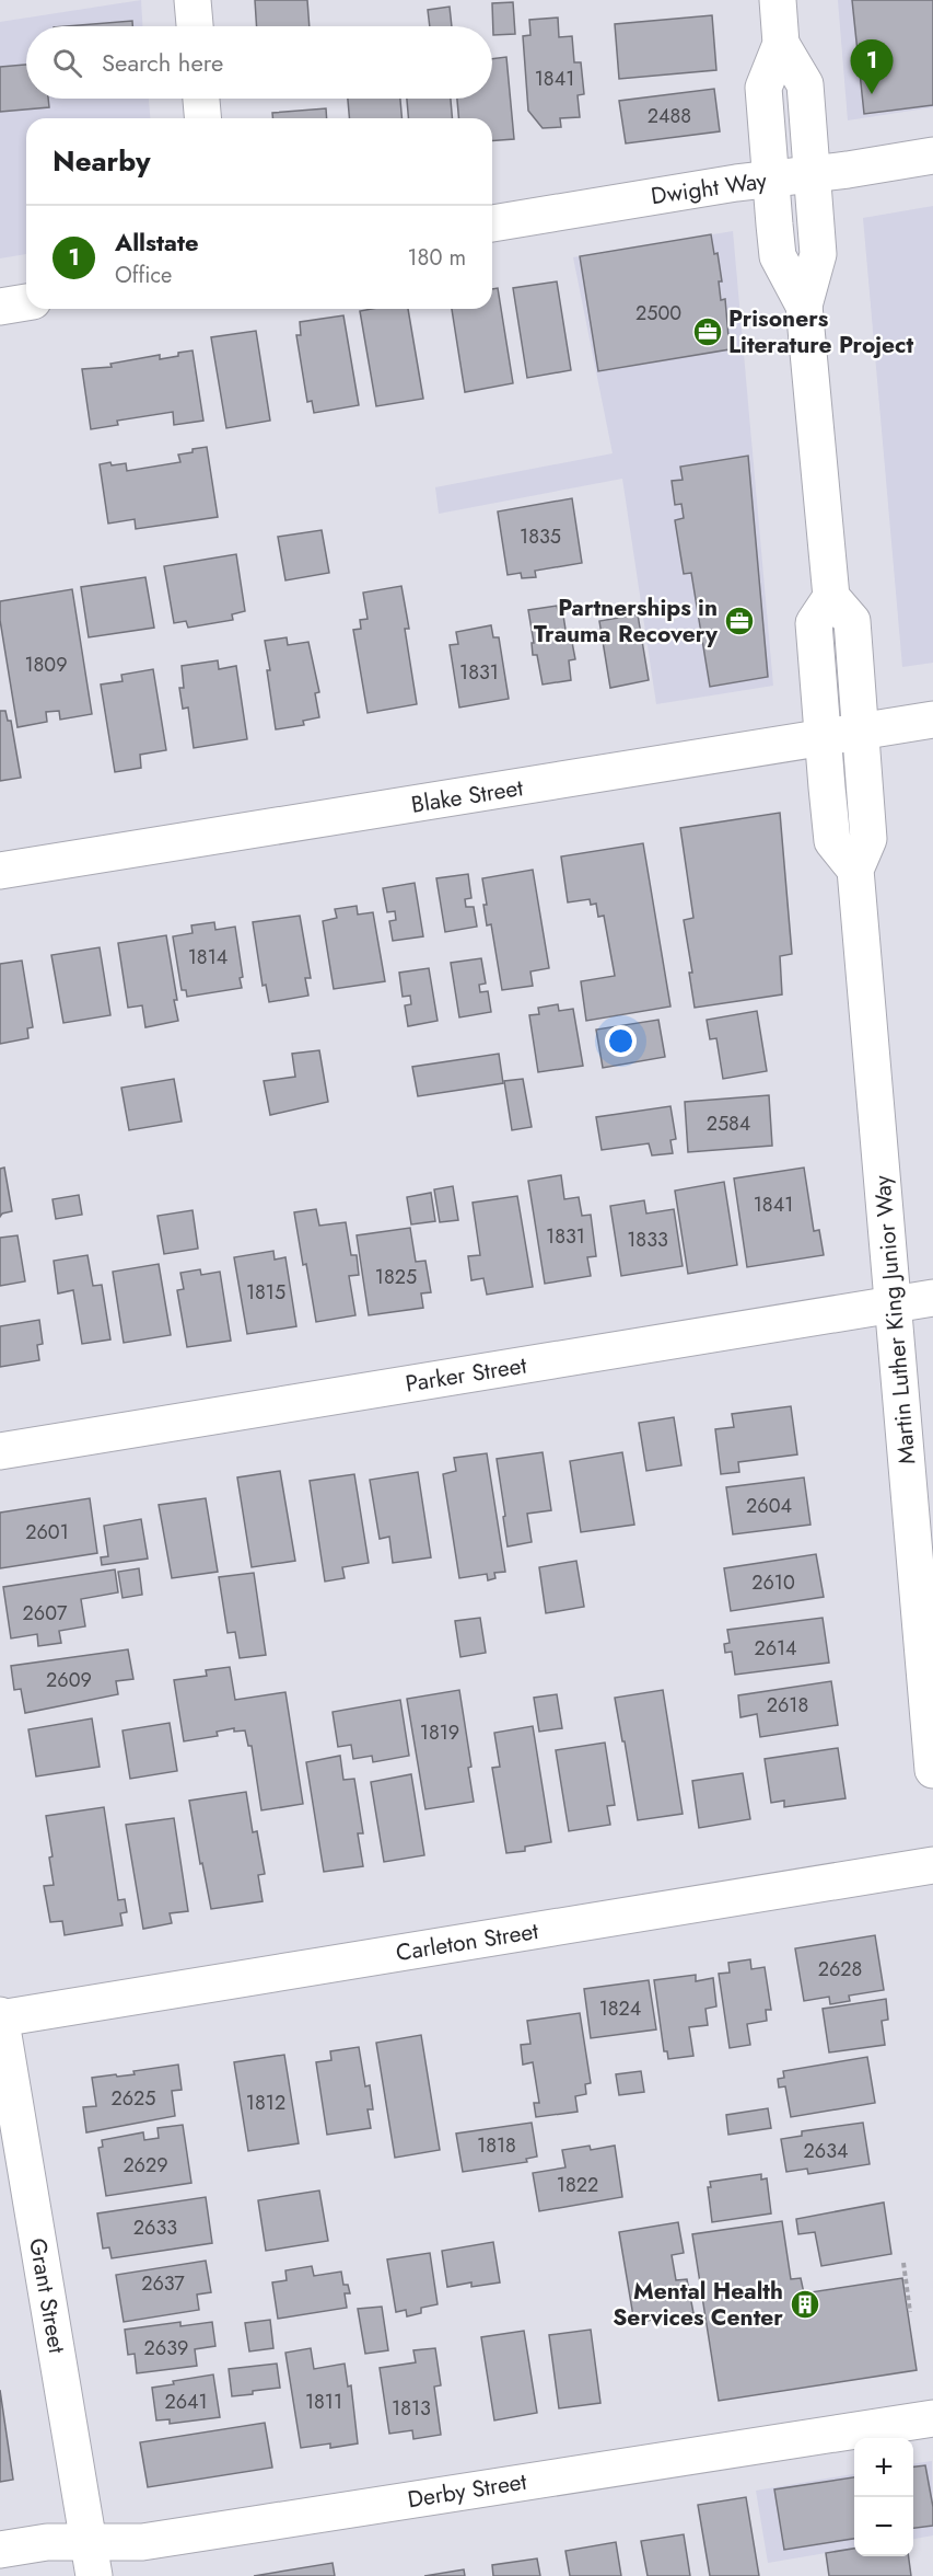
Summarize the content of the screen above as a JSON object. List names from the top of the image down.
{
  "streets": {
    "street": [
      "Dwight Way",
      "Blake Street",
      "Martin Luther King Junior Way",
      "Parker Street",
      "Carleton Street",
      "Grant Street",
      "Derby Street"
    ]
  },
  "crossings": [
    ["Blake Street", "Martin Luther King Junior Way"],
    ["Martin Luther King Junior Way", "Parker Street"],
    ["Carleton Street", "Grant Street"],
    ["Grant Street", "Derby Street"]
  ],
  "places": {
    "office": ["Prisoners Literature Project", "Partnerships in Trauma Recovery"],
    "building": ["Mental Health Services Center"]
  },
  "house_numbers": [
    "1841",
    "2488",
    "2500",
    "1835",
    "1809",
    "1831",
    "1814",
    "2584",
    "1841",
    "1831",
    "1833",
    "1825",
    "1815",
    "2604",
    "2601",
    "2610",
    "2607",
    "2614",
    "2609",
    "2618",
    "1819",
    "2628",
    "1824",
    "2625",
    "1812",
    "1818",
    "2634",
    "2629",
    "1822",
    "2633",
    "2637",
    "2639",
    "2641",
    "1811",
    "1813"
  ],
  "page": {
    "search": "Search here",
    "pins": "1",
    "heading": "Nearby",
    "list": [
      {
        "mark": "1",
        "name": "Allstate",
        "note": "Office",
        "value": "180 m"
      }
    ],
    "map_buttons": ["+", "−"]
  }
}
